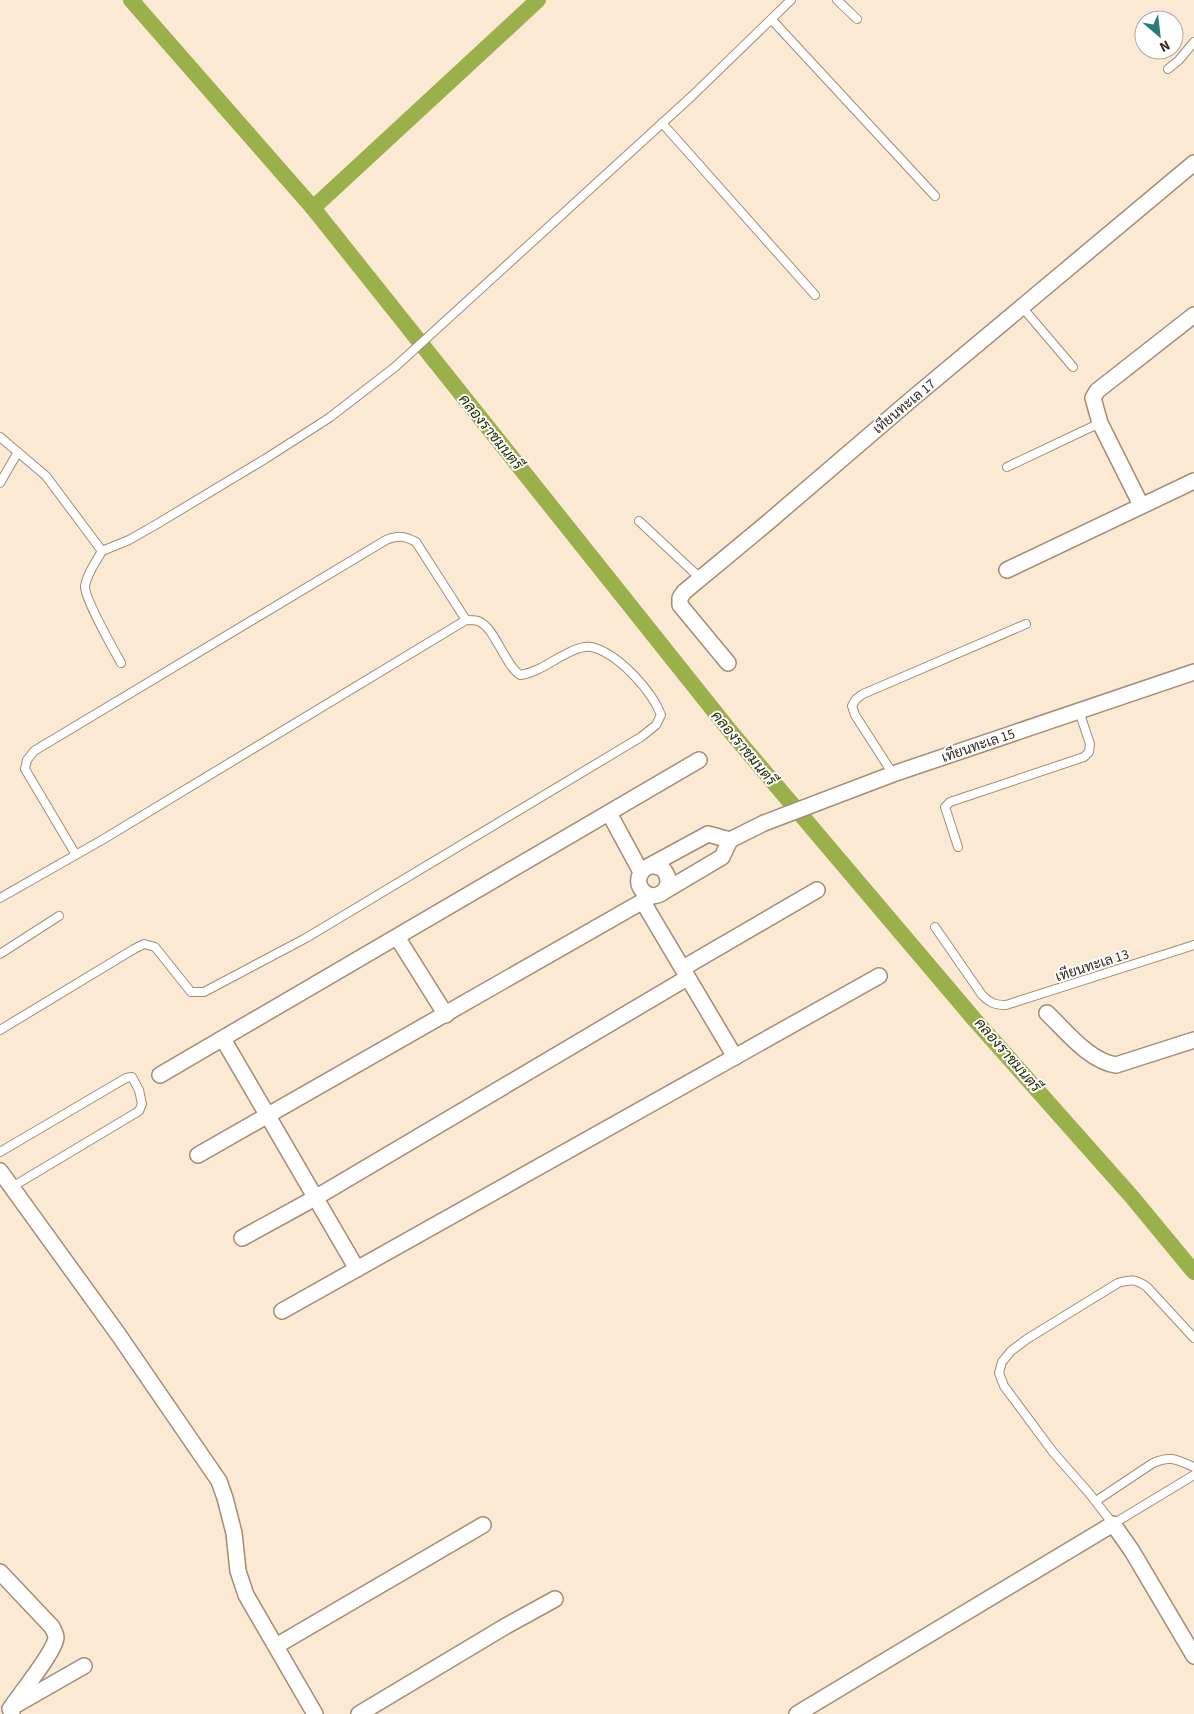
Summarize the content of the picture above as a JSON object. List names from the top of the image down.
{
  "streets": {
    "street": ["เทียนทะเล 17", "เทียนทะเล 15"],
    "lane": ["เทียนทะเล 13"]
  },
  "water": ["คลองราชมนตรี"],
  "north": "bottom right"
}
